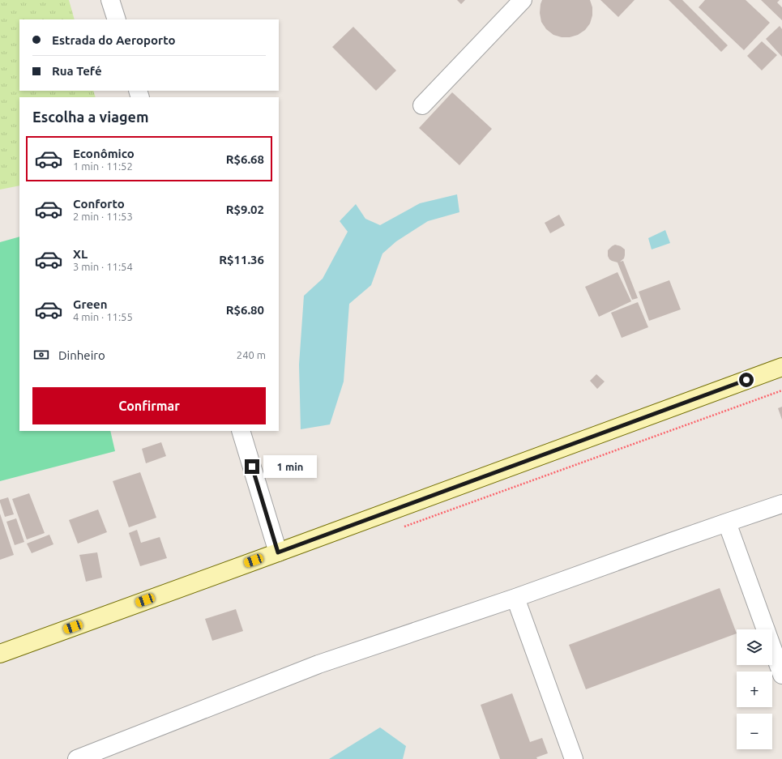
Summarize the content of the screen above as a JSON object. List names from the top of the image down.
{
  "page": {
    "banner": ["Estrada do Aeroporto", "Rua Tefé"],
    "heading": "Escolha a viagem",
    "list": [
      {
        "name": "Econômico",
        "note": "1 min · 11:52",
        "value": "R$6.68"
      },
      {
        "name": "Conforto",
        "note": "2 min · 11:53",
        "value": "R$9.02"
      },
      {
        "name": "XL",
        "note": "3 min · 11:54",
        "value": "R$11.36"
      },
      {
        "name": "Green",
        "note": "4 min · 11:55",
        "value": "R$6.80"
      }
    ],
    "pay": ["Dinheiro", "240 m"],
    "buttons": "Confirmar",
    "bubble": "1 min",
    "map_buttons": ["+", "−"]
  }
}
